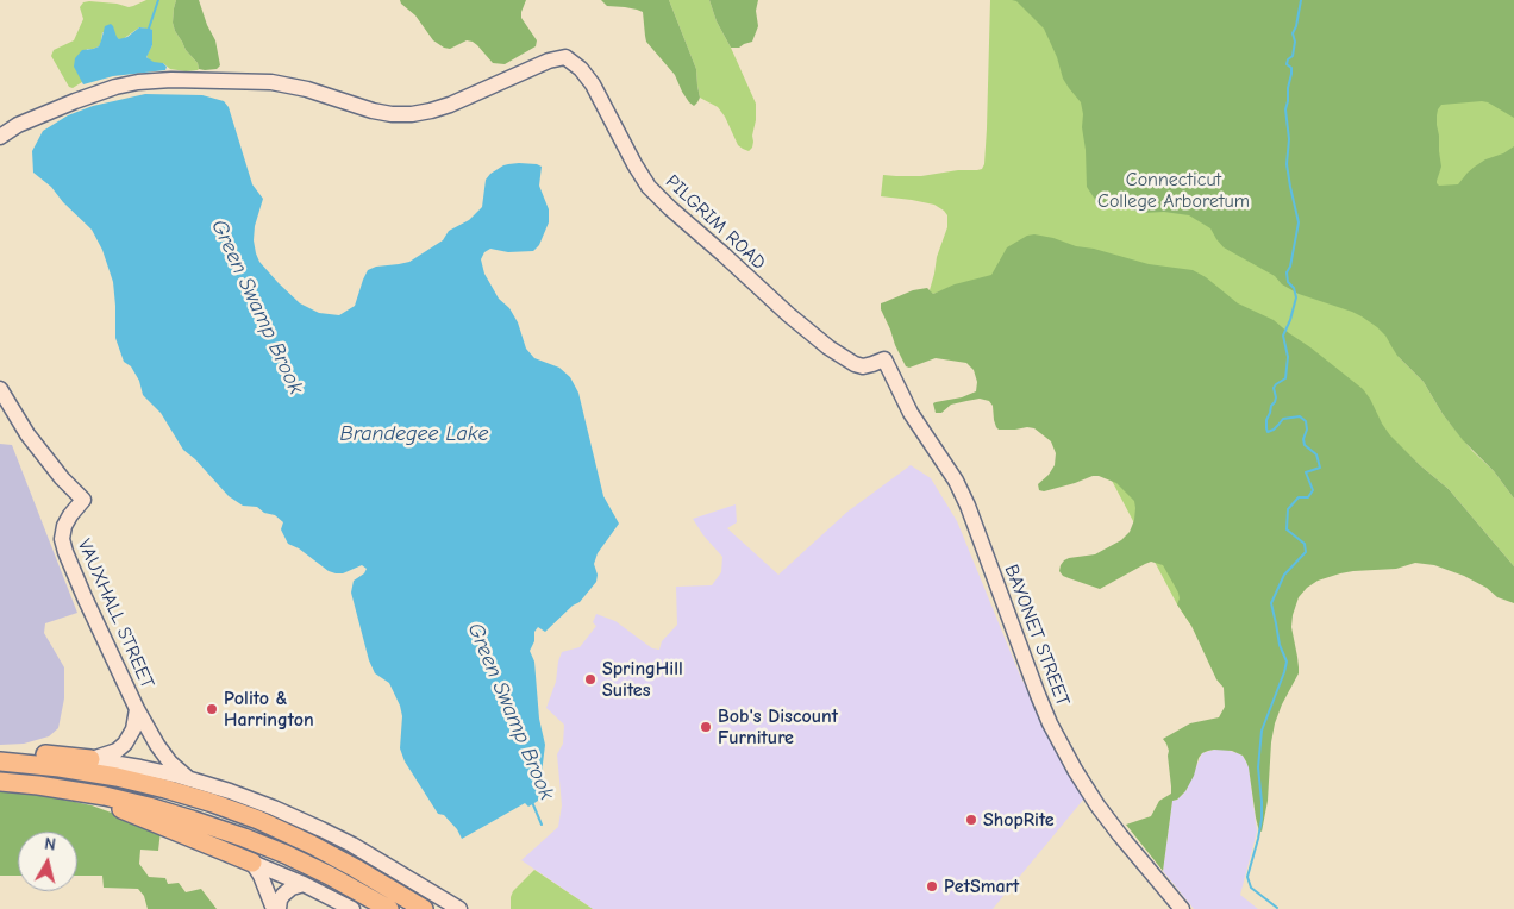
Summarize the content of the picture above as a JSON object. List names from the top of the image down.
{
  "streets": {
    "street": ["PILGRIM ROAD", "VAUXHALL STREET", "BAYONET STREET"]
  },
  "crossings": [
    ["PILGRIM ROAD", "BAYONET STREET"]
  ],
  "water": ["Green Swamp Brook", "Brandegee Lake"],
  "parks": ["Connecticut College Arboretum"],
  "places": [
    "SpringHill Suites",
    "Polito & Harrington",
    "Bob's Discount Furniture",
    "ShopRite",
    "PetSmart"
  ],
  "north": "top"
}
